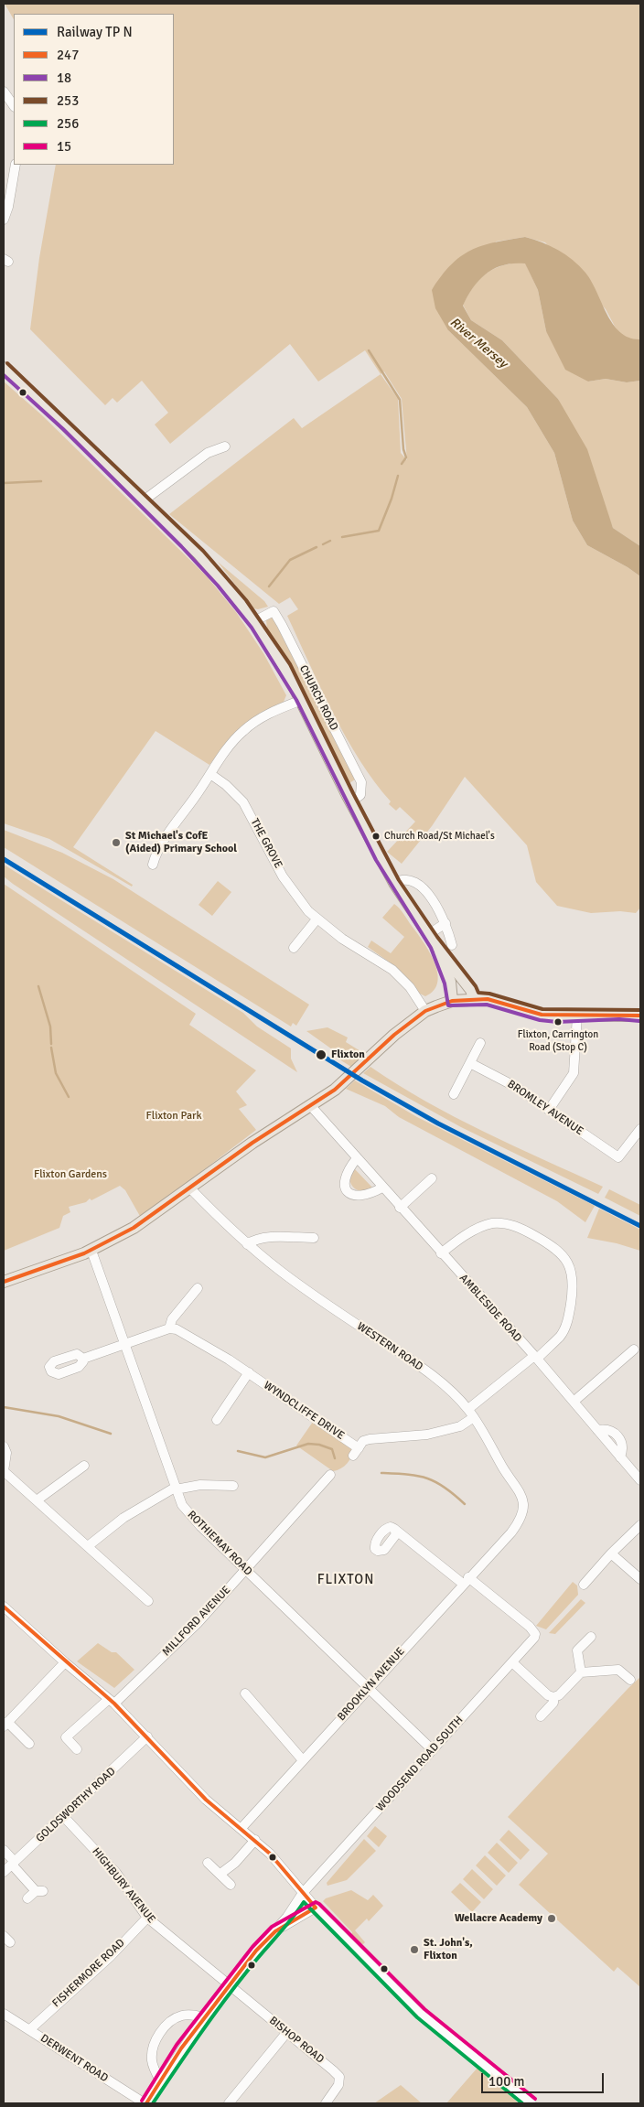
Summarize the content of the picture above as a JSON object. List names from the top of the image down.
{
  "streets": {
    "main road": ["CHURCH ROAD"],
    "street": [
      "THE GROVE",
      "BROMLEY AVENUE",
      "AMBLESIDE ROAD",
      "WESTERN ROAD",
      "WYNDCLIFFE DRIVE",
      "ROTHIEMAY ROAD",
      "MILLFORD AVENUE",
      "BROOKLYN AVENUE",
      "WOODSEND ROAD SOUTH",
      "GOLDSWORTHY ROAD",
      "HIGHBURY AVENUE",
      "FISHERMORE ROAD",
      "BISHOP ROAD",
      "DERWENT ROAD"
    ]
  },
  "crossings": [
    ["WESTERN ROAD", "WYNDCLIFFE DRIVE"],
    ["WESTERN ROAD", "BROOKLYN AVENUE"],
    ["ROTHIEMAY ROAD", "MILLFORD AVENUE"],
    ["ROTHIEMAY ROAD", "BROOKLYN AVENUE"],
    ["ROTHIEMAY ROAD", "WOODSEND ROAD SOUTH"],
    ["BROOKLYN AVENUE", "WOODSEND ROAD SOUTH"],
    ["GOLDSWORTHY ROAD", "HIGHBURY AVENUE"],
    ["HIGHBURY AVENUE", "FISHERMORE ROAD"],
    ["HIGHBURY AVENUE", "BISHOP ROAD"],
    ["FISHERMORE ROAD", "DERWENT ROAD"]
  ],
  "districts": ["FLIXTON"],
  "water": ["River Mersey"],
  "parks": ["Flixton Park", "Flixton Gardens"],
  "places": [
    "Church Road/St Michael's",
    "St Michael's CofE (Aided) Primary School",
    "Flixton, Carrington Road (Stop C)",
    "Flixton",
    "Wellacre Academy",
    "St. John's, Flixton"
  ],
  "lines": [
    "transit line 253",
    "transit line 18",
    "transit line 247",
    "transit line 256",
    "transit line 15"
  ],
  "legend": [
    "Railway TP N",
    "247",
    "18",
    "253",
    "256",
    "15"
  ],
  "scale_bar": "100 m"
}
